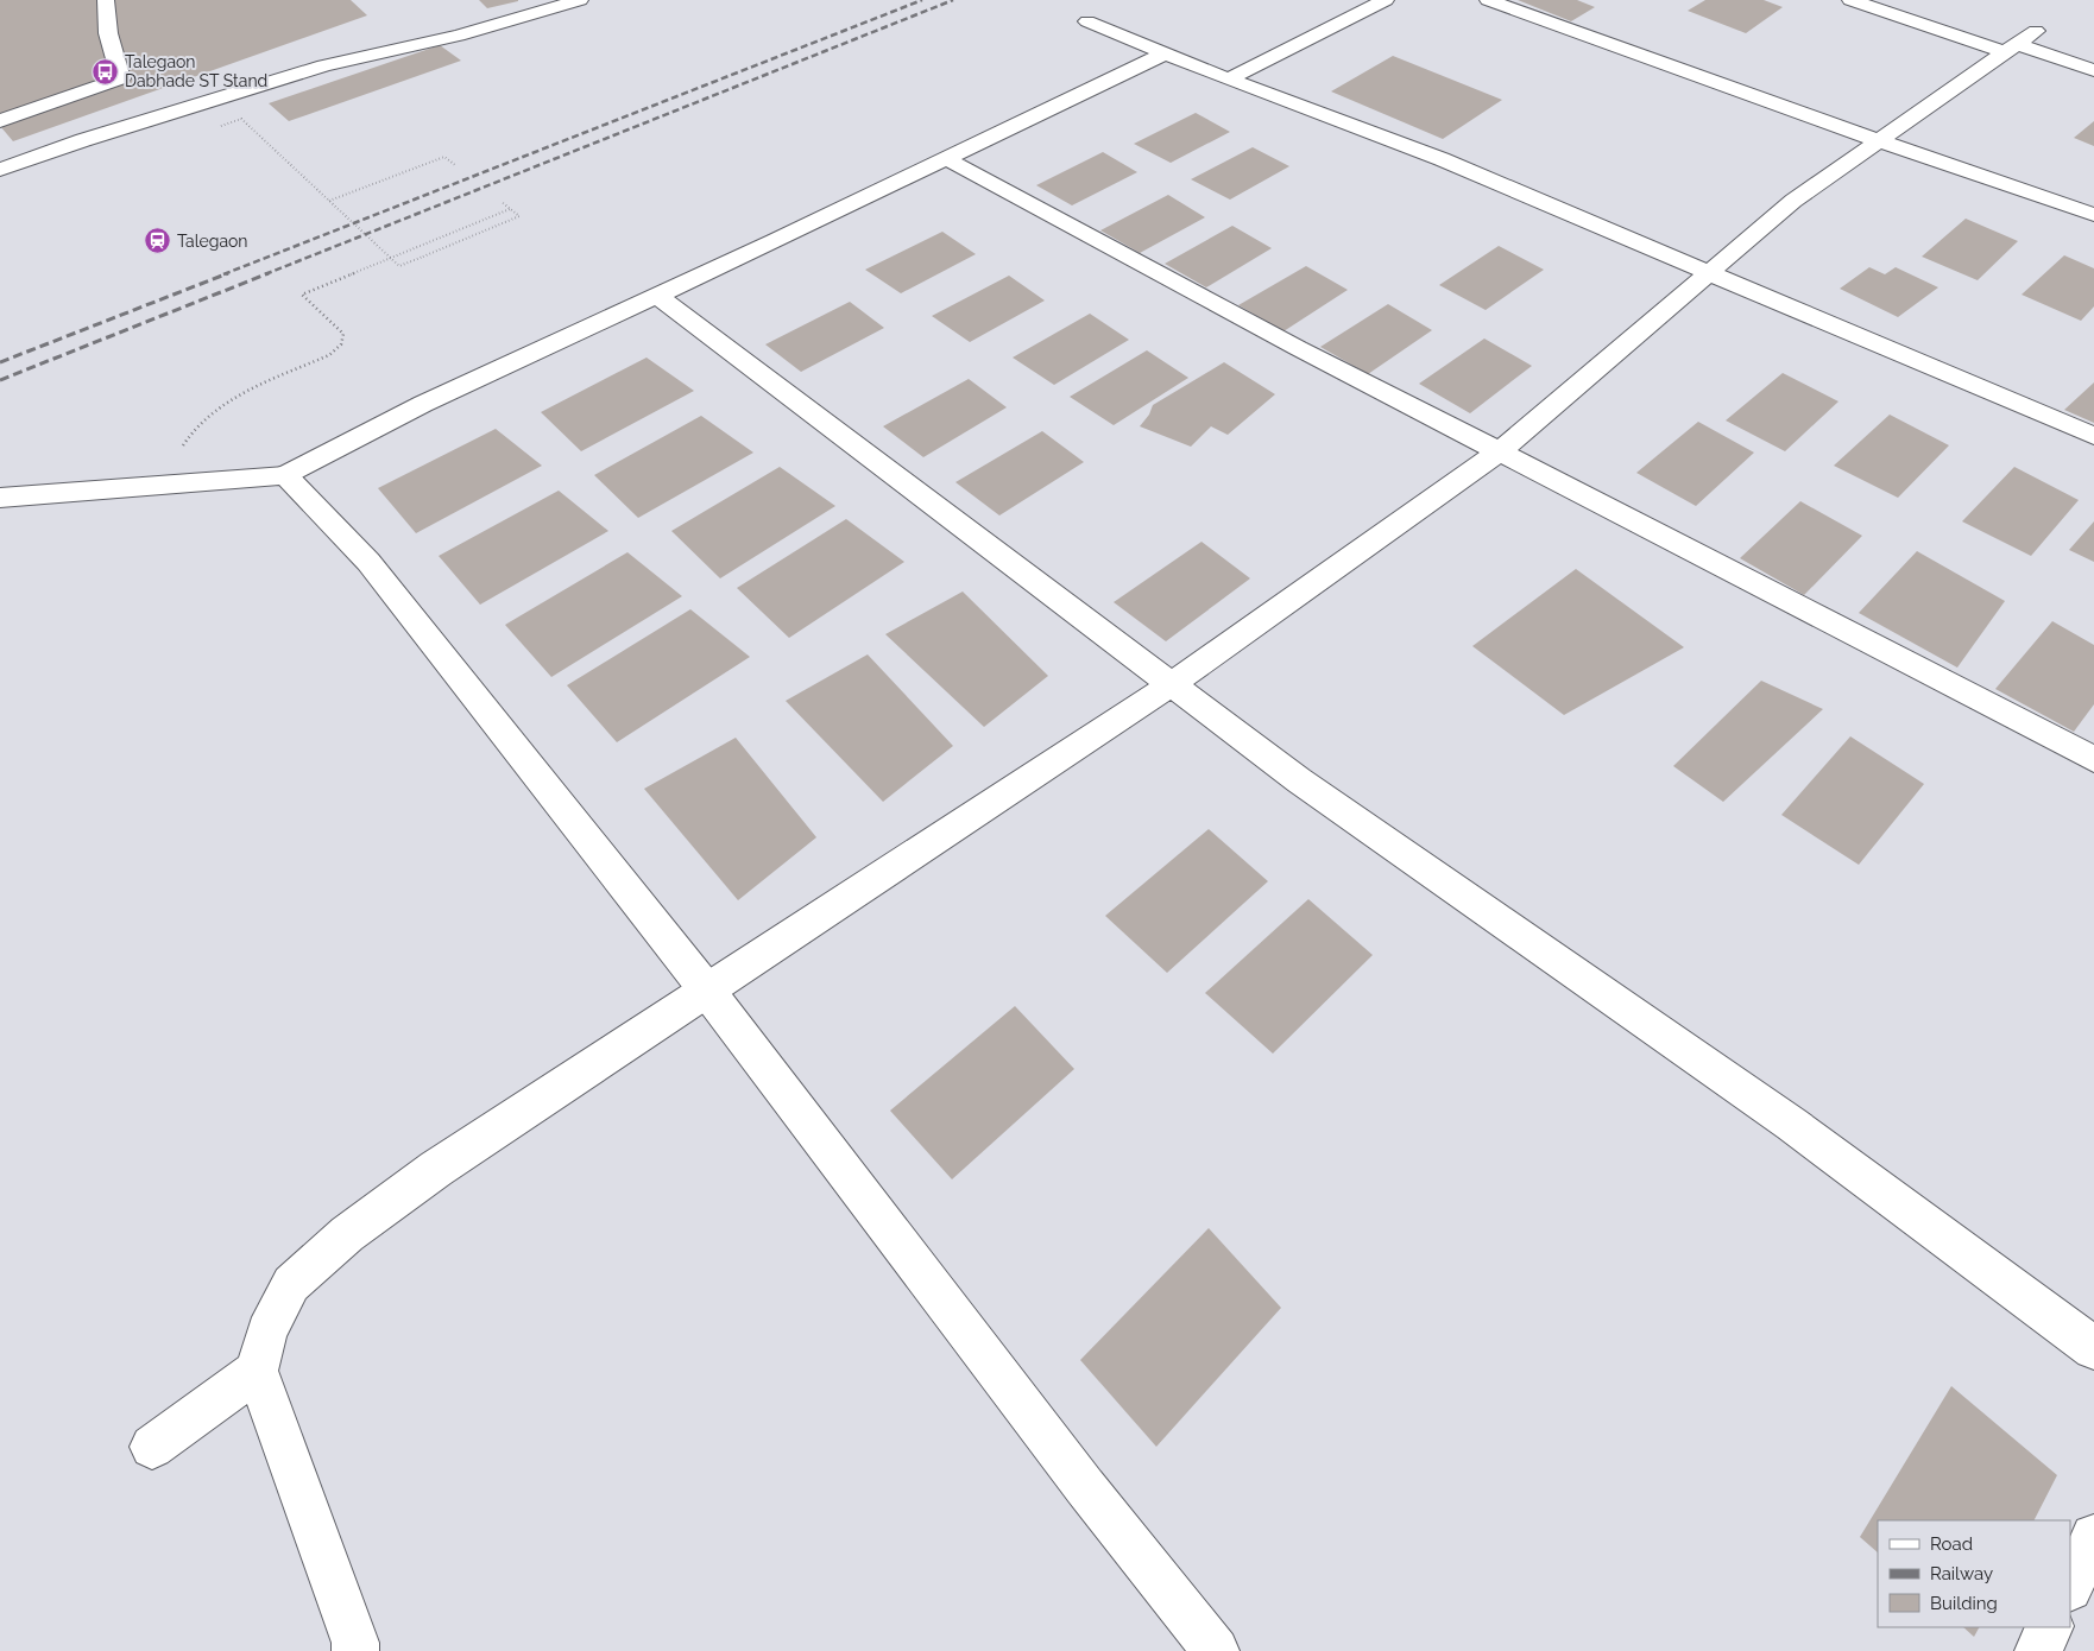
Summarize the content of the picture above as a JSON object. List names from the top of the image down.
{
  "places": {
    "bus stop": ["Talegaon Dabhade ST Stand"],
    "station": ["Talegaon"]
  },
  "legend": ["Road", "Railway", "Building"]
}
